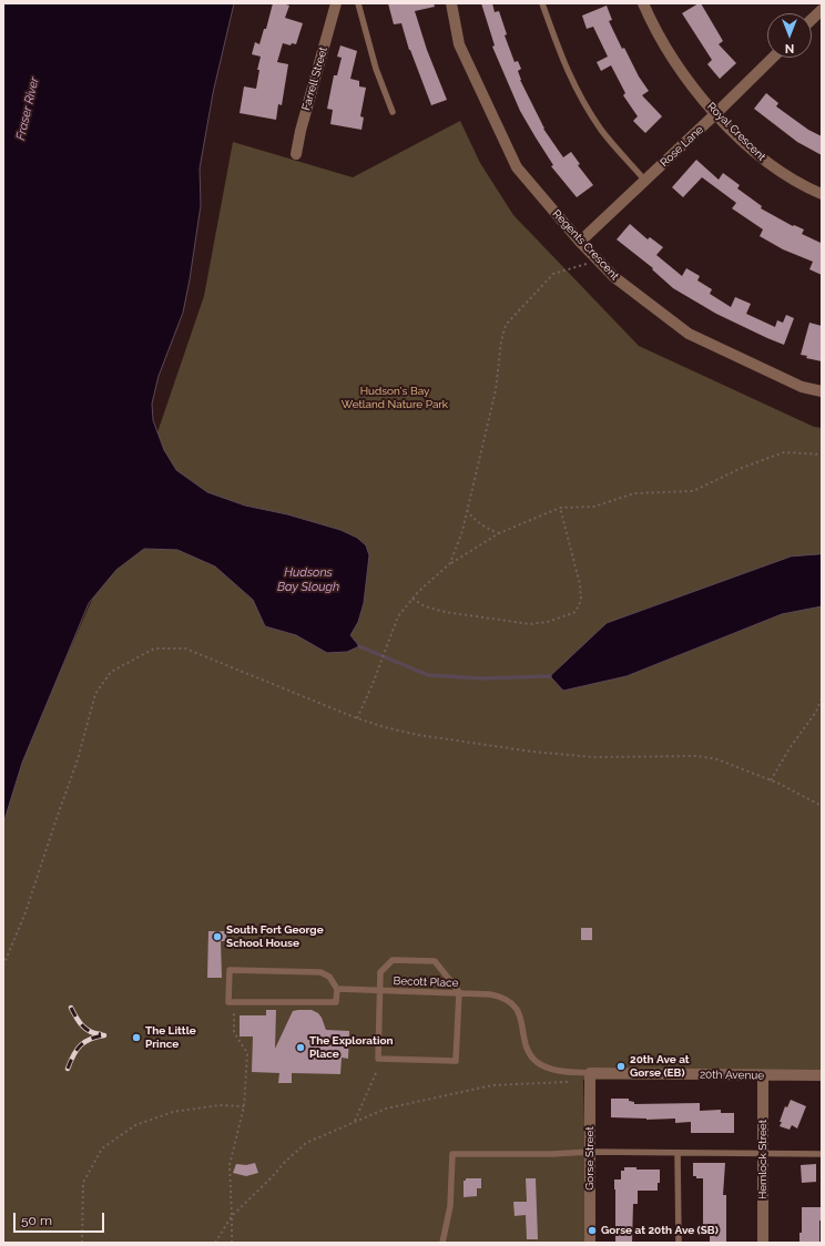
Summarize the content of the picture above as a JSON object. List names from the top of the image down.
{
  "streets": {
    "street": [
      "Farrell Street",
      "Royal Crescent",
      "Rose Lane",
      "Regents Crescent",
      "20th Avenue",
      "Gorse Street",
      "Hemlock Street"
    ],
    "lane": ["Becott Place"]
  },
  "crossings": [
    ["Royal Crescent", "Rose Lane"],
    ["Rose Lane", "Regents Crescent"],
    ["Becott Place", "20th Avenue"],
    ["Becott Place", "Gorse Street"],
    ["20th Avenue", "Gorse Street"],
    ["20th Avenue", "Hemlock Street"]
  ],
  "water": ["Fraser River", "Hudsons Bay Slough"],
  "parks": ["Hudson's Bay Wetland Nature Park"],
  "places": [
    "South Fort George School House",
    "The Little Prince",
    "The Exploration Place",
    "20th Ave at Gorse (EB)",
    "Gorse at 20th Ave (SB)"
  ],
  "scale_bar": "50 m",
  "north": "bottom"
}
